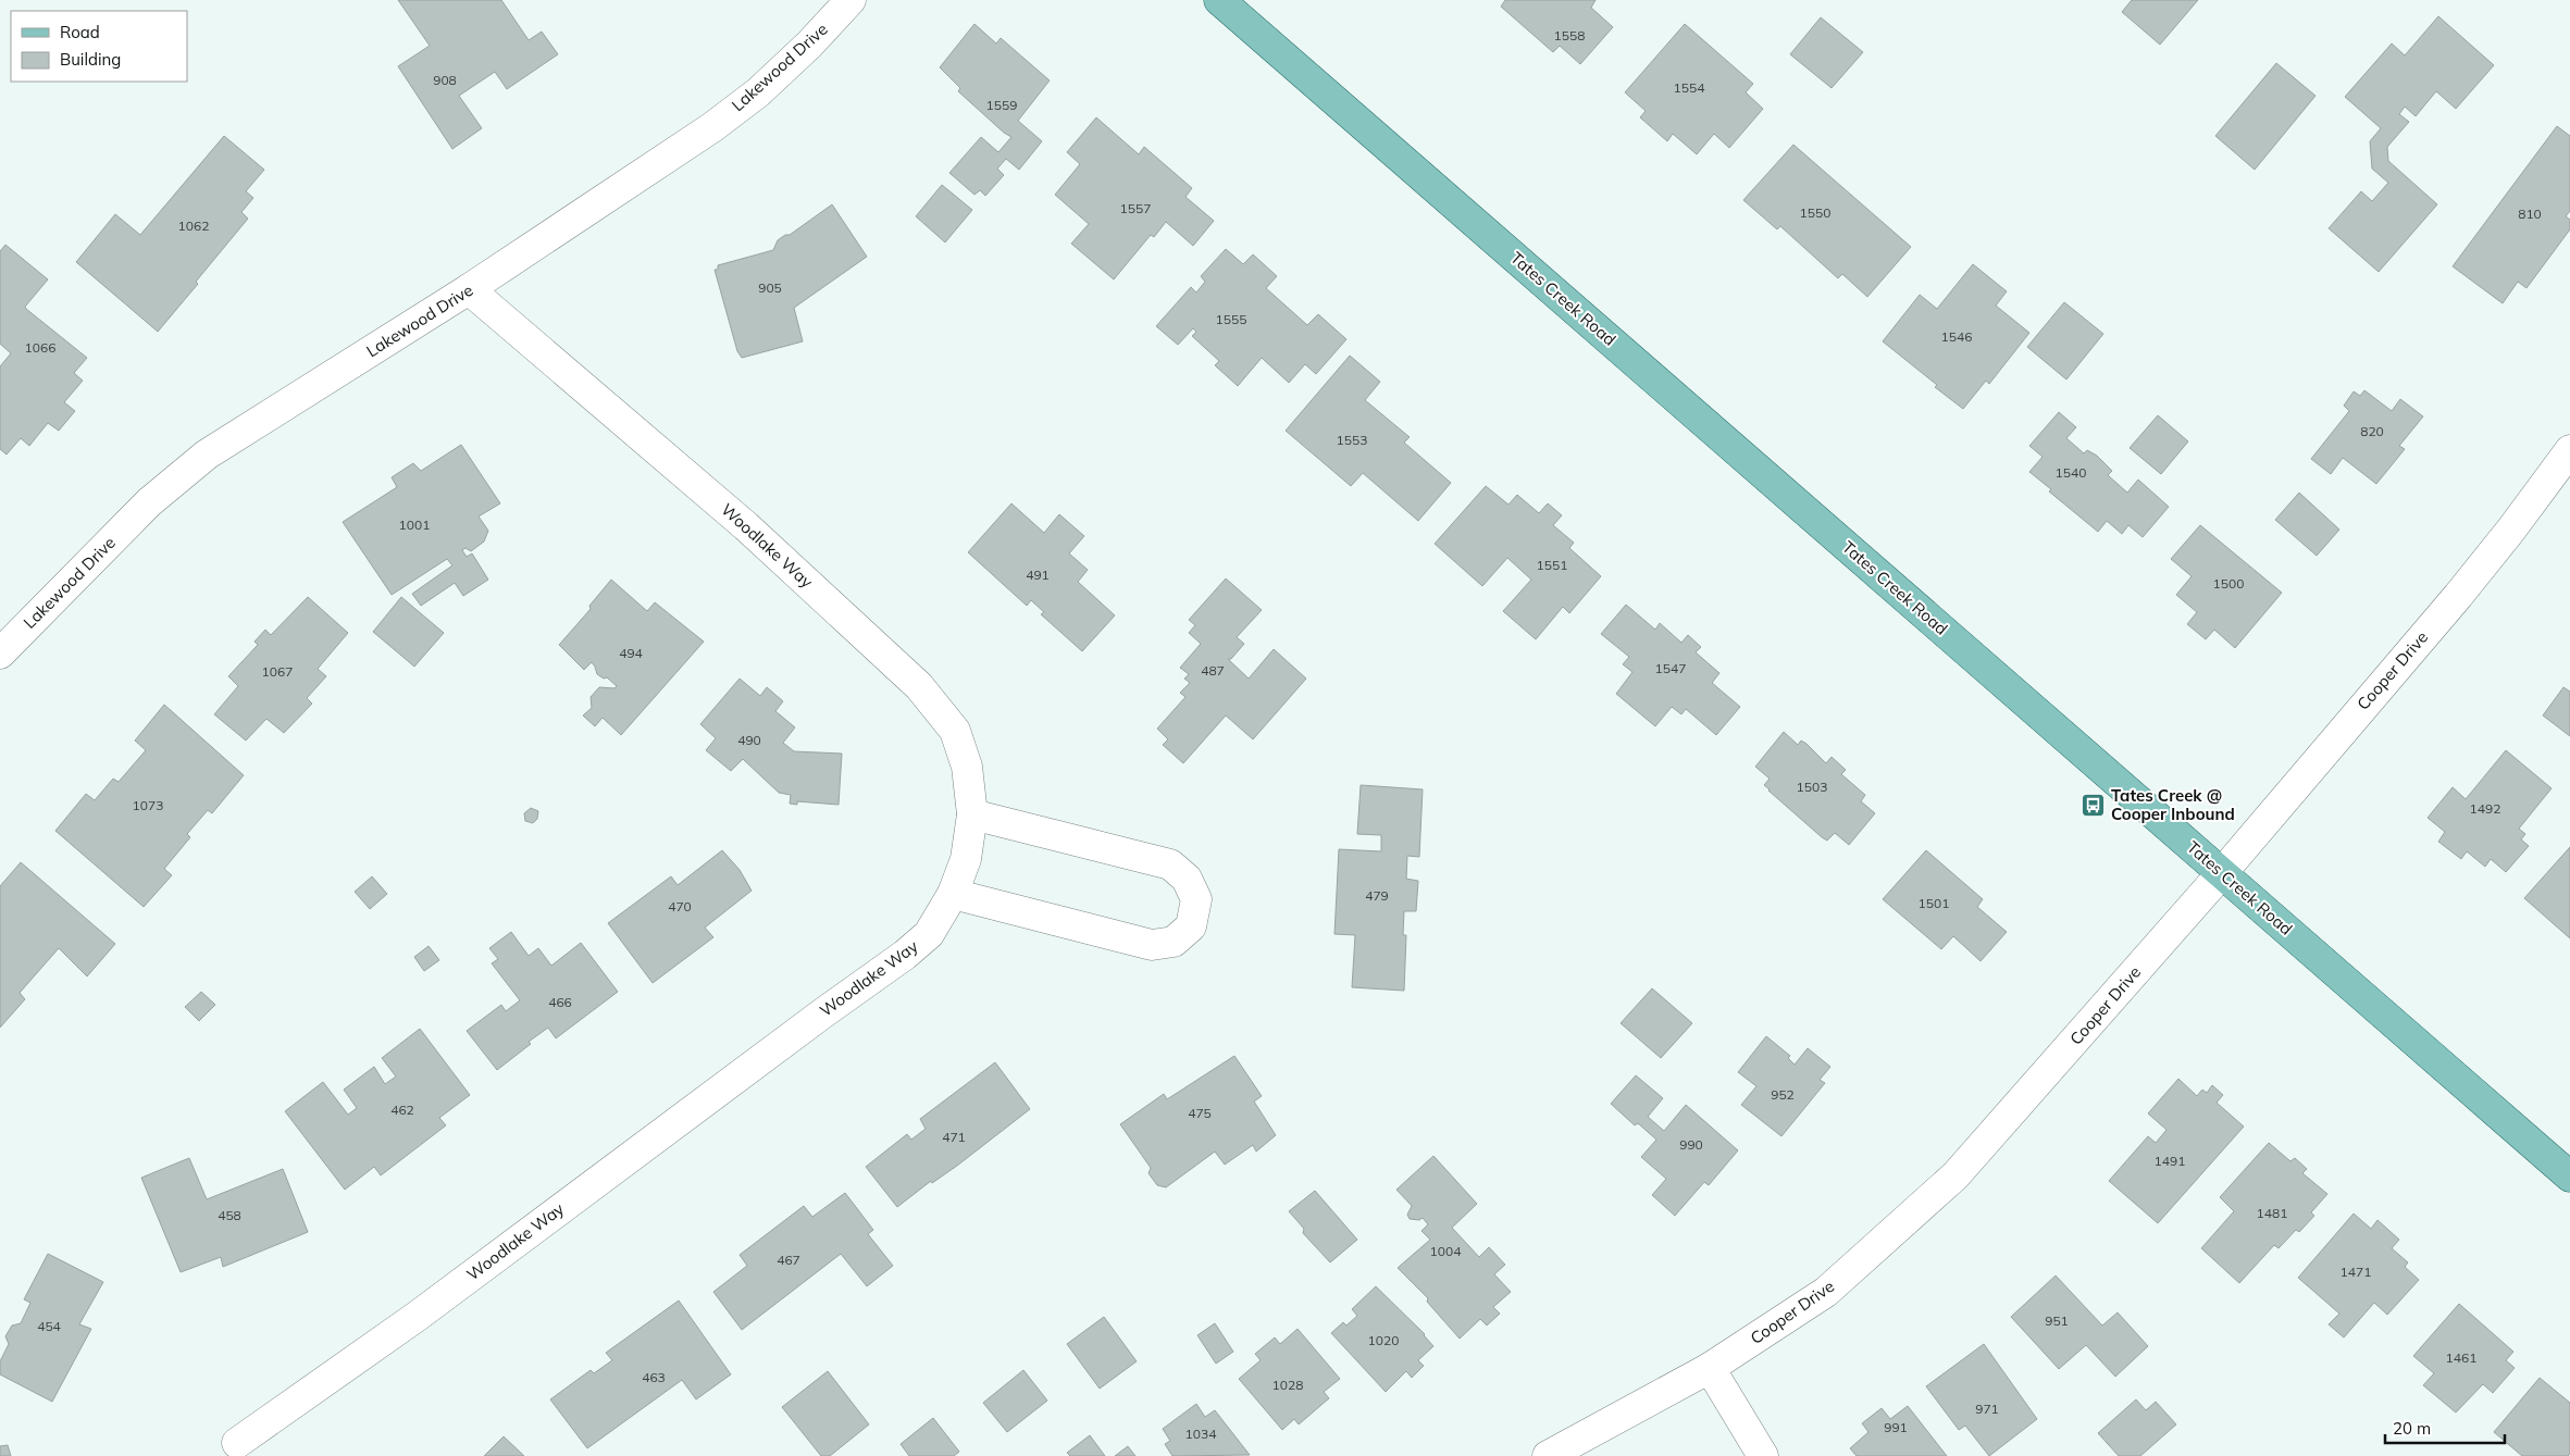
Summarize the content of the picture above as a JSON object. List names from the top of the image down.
{
  "streets": {
    "main road": ["Tates Creek Road"],
    "street": ["Lakewood Drive", "Woodlake Way", "Cooper Drive"]
  },
  "crossings": [
    ["Lakewood Drive", "Woodlake Way"],
    ["Tates Creek Road", "Cooper Drive"]
  ],
  "places": {
    "bus stop": ["Tates Creek @ Cooper Inbound"]
  },
  "house_numbers": [
    "1558",
    "908",
    "1554",
    "1559",
    "1557",
    "1550",
    "810",
    "1062",
    "905",
    "1555",
    "1546",
    "1066",
    "820",
    "1553",
    "1540",
    "1001",
    "1551",
    "491",
    "1500",
    "494",
    "1547",
    "487",
    "1067",
    "490",
    "1503",
    "1073",
    "1492",
    "479",
    "1501",
    "470",
    "466",
    "952",
    "462",
    "475",
    "471",
    "990",
    "1491",
    "1481",
    "458",
    "1004",
    "467",
    "1471",
    "951",
    "454",
    "1020",
    "1461",
    "463",
    "1028",
    "971",
    "991",
    "1034"
  ],
  "legend": ["Road", "Building"],
  "scale_bar": "20 m"
}
